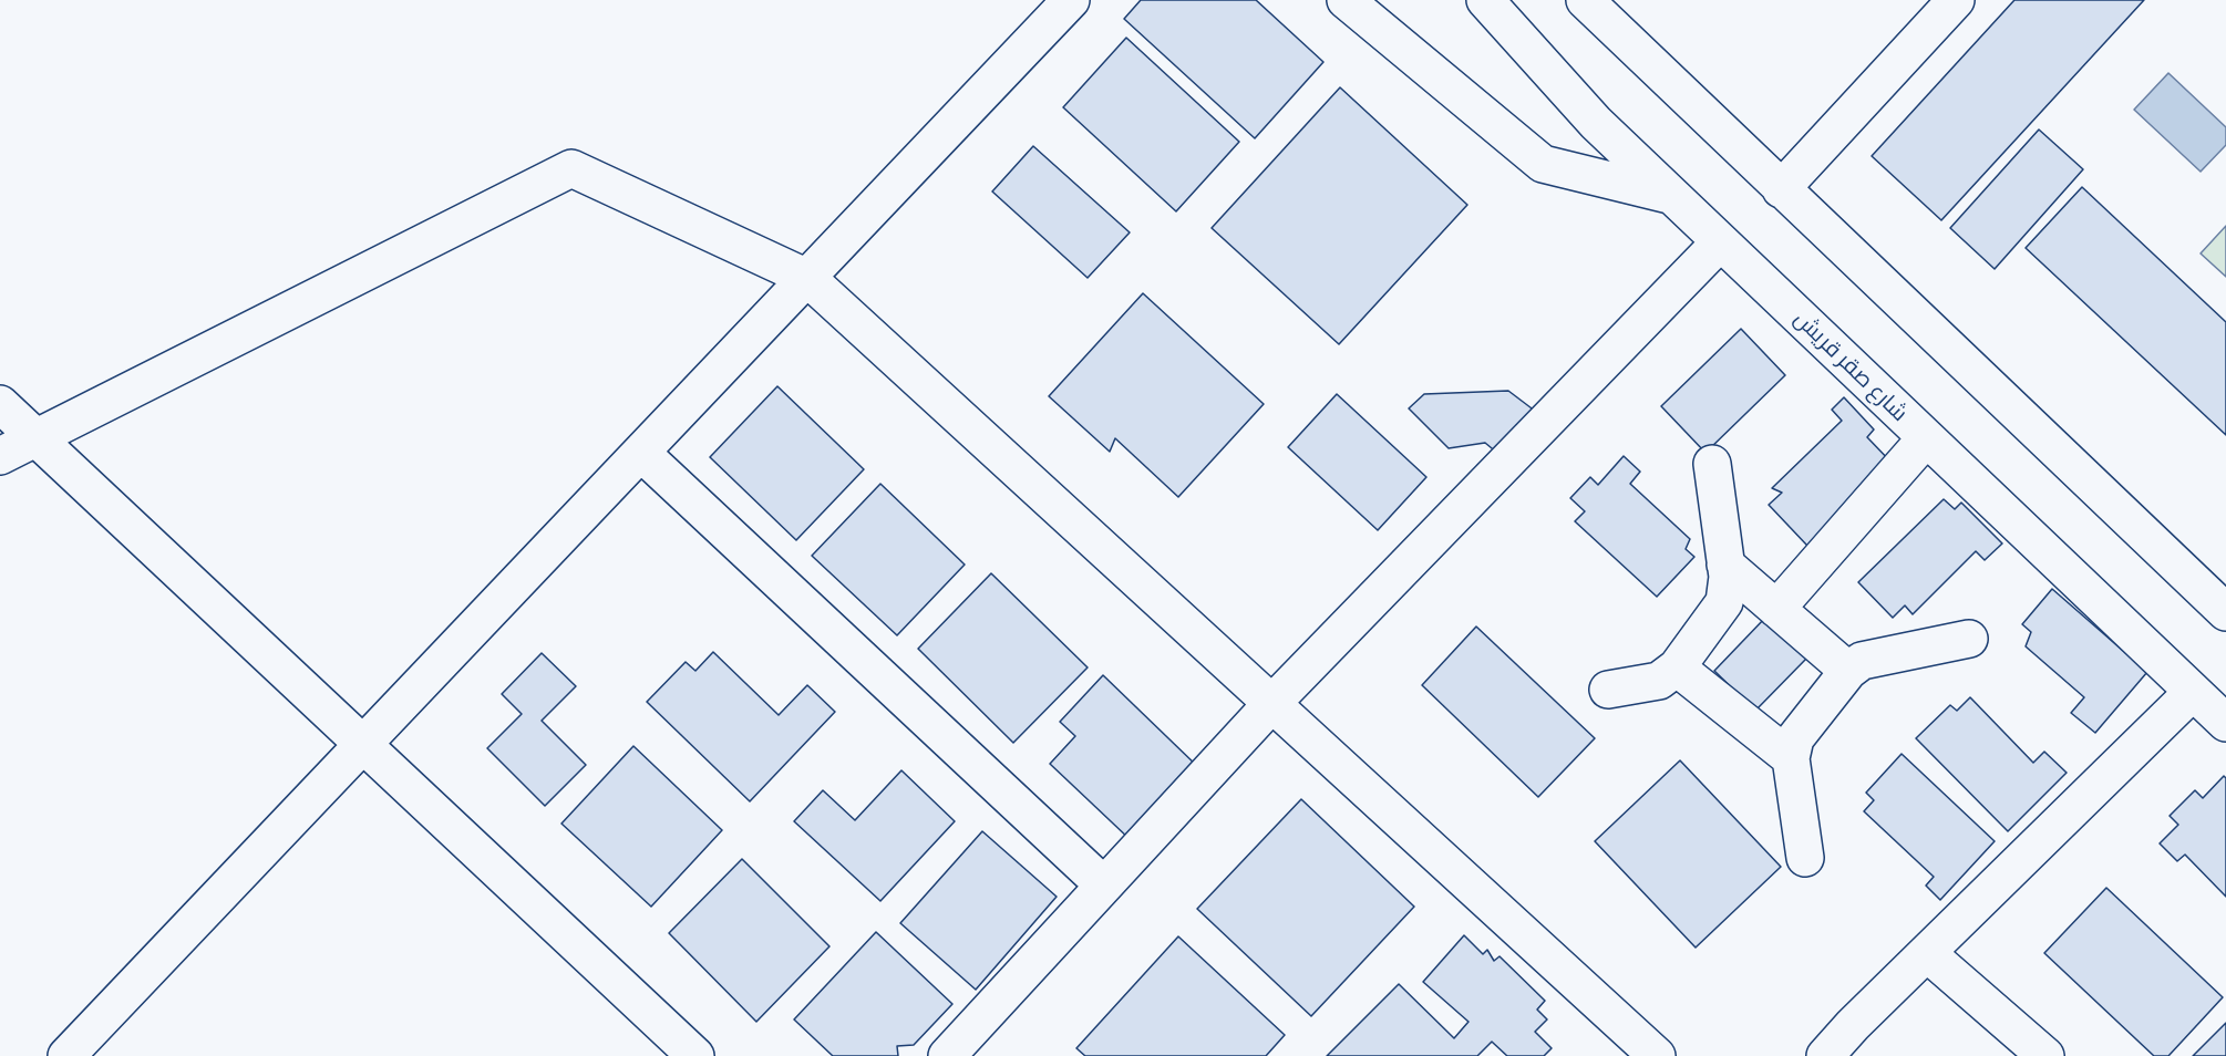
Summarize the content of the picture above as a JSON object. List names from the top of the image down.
{
  "streets": {
    "street": ["شارع صقر قريش"]
  }
}
